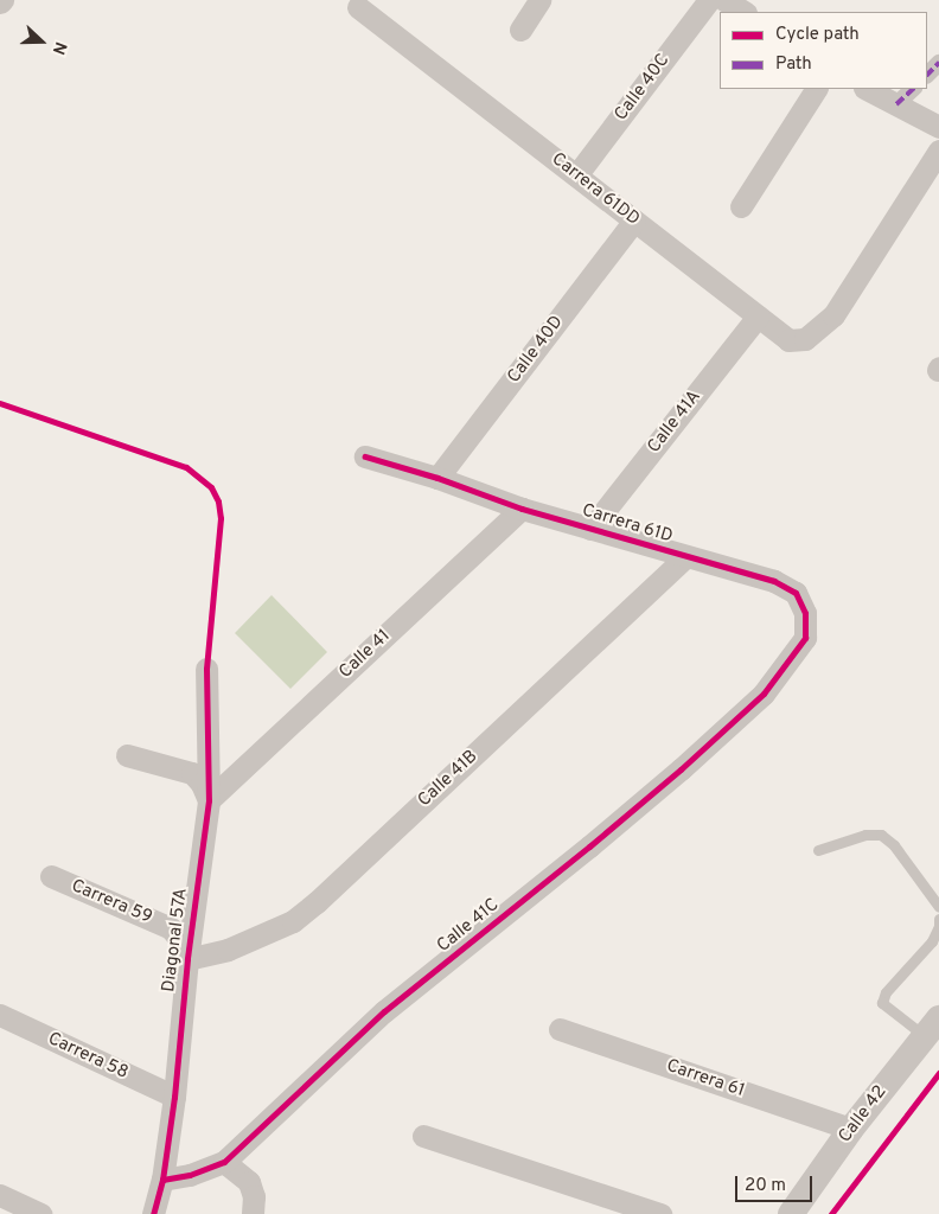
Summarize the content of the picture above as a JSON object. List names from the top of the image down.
{
  "streets": {
    "street": [
      "Calle 40C",
      "Carrera 61DD",
      "Calle 40D",
      "Calle 41A",
      "Carrera 61D",
      "Calle 41",
      "Calle 41B",
      "Carrera 59",
      "Calle 41C",
      "Diagonal 57A",
      "Carrera 58",
      "Carrera 61",
      "Calle 42"
    ]
  },
  "crossings": [
    ["Calle 40C", "Carrera 61DD"],
    ["Carrera 61DD", "Calle 40D"],
    ["Carrera 61DD", "Calle 41A"],
    ["Calle 40D", "Carrera 61D"],
    ["Calle 41A", "Carrera 61D"],
    ["Carrera 61D", "Calle 41"],
    ["Carrera 61D", "Calle 41B"],
    ["Carrera 61D", "Calle 41C"],
    ["Calle 41", "Diagonal 57A"],
    ["Calle 41B", "Carrera 59"],
    ["Calle 41B", "Diagonal 57A"],
    ["Carrera 59", "Diagonal 57A"],
    ["Calle 41C", "Diagonal 57A"],
    ["Diagonal 57A", "Carrera 58"],
    ["Carrera 61", "Calle 42"]
  ],
  "legend": ["Cycle path", "Path"],
  "scale_bar": "20 m",
  "north": "right"
}
